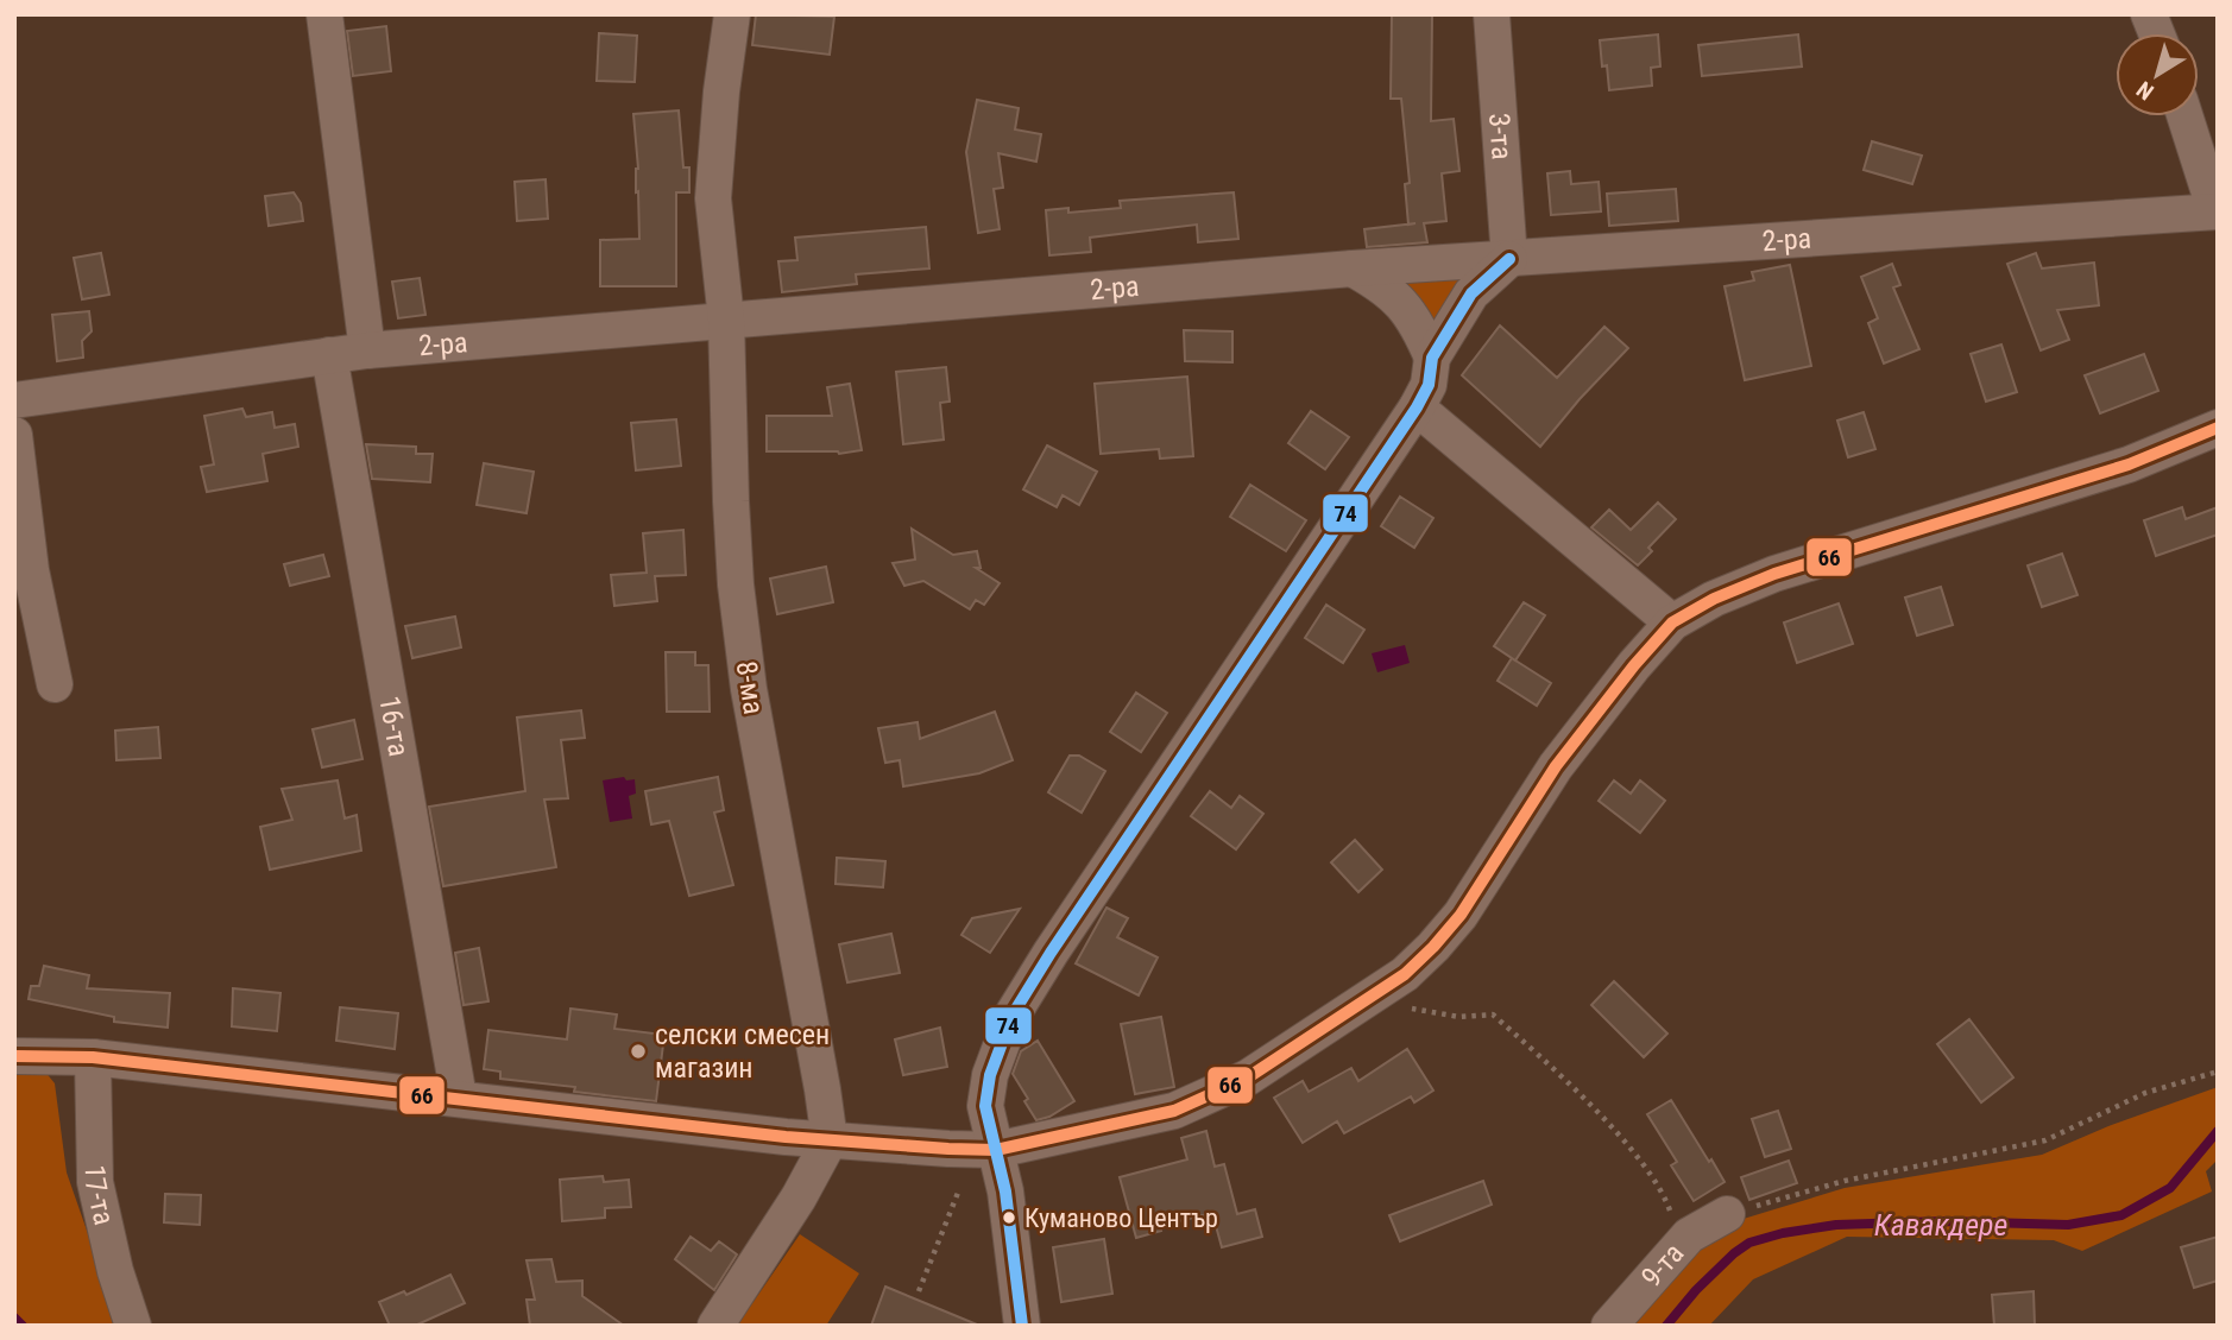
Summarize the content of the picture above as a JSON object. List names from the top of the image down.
{
  "streets": {
    "street": [
      "3-та",
      "2-ра",
      "8-ма",
      "16-та",
      "17-та",
      "9-та"
    ]
  },
  "crossings": [
    ["3-та", "2-ра"],
    ["2-ра", "8-ма"],
    ["2-ра", "16-та"]
  ],
  "water": ["Кавакдере"],
  "places": ["селски смесен магазин", "Куманово Център"],
  "lines": ["transit line 74", "transit line 66"],
  "north": "bottom left"
}
